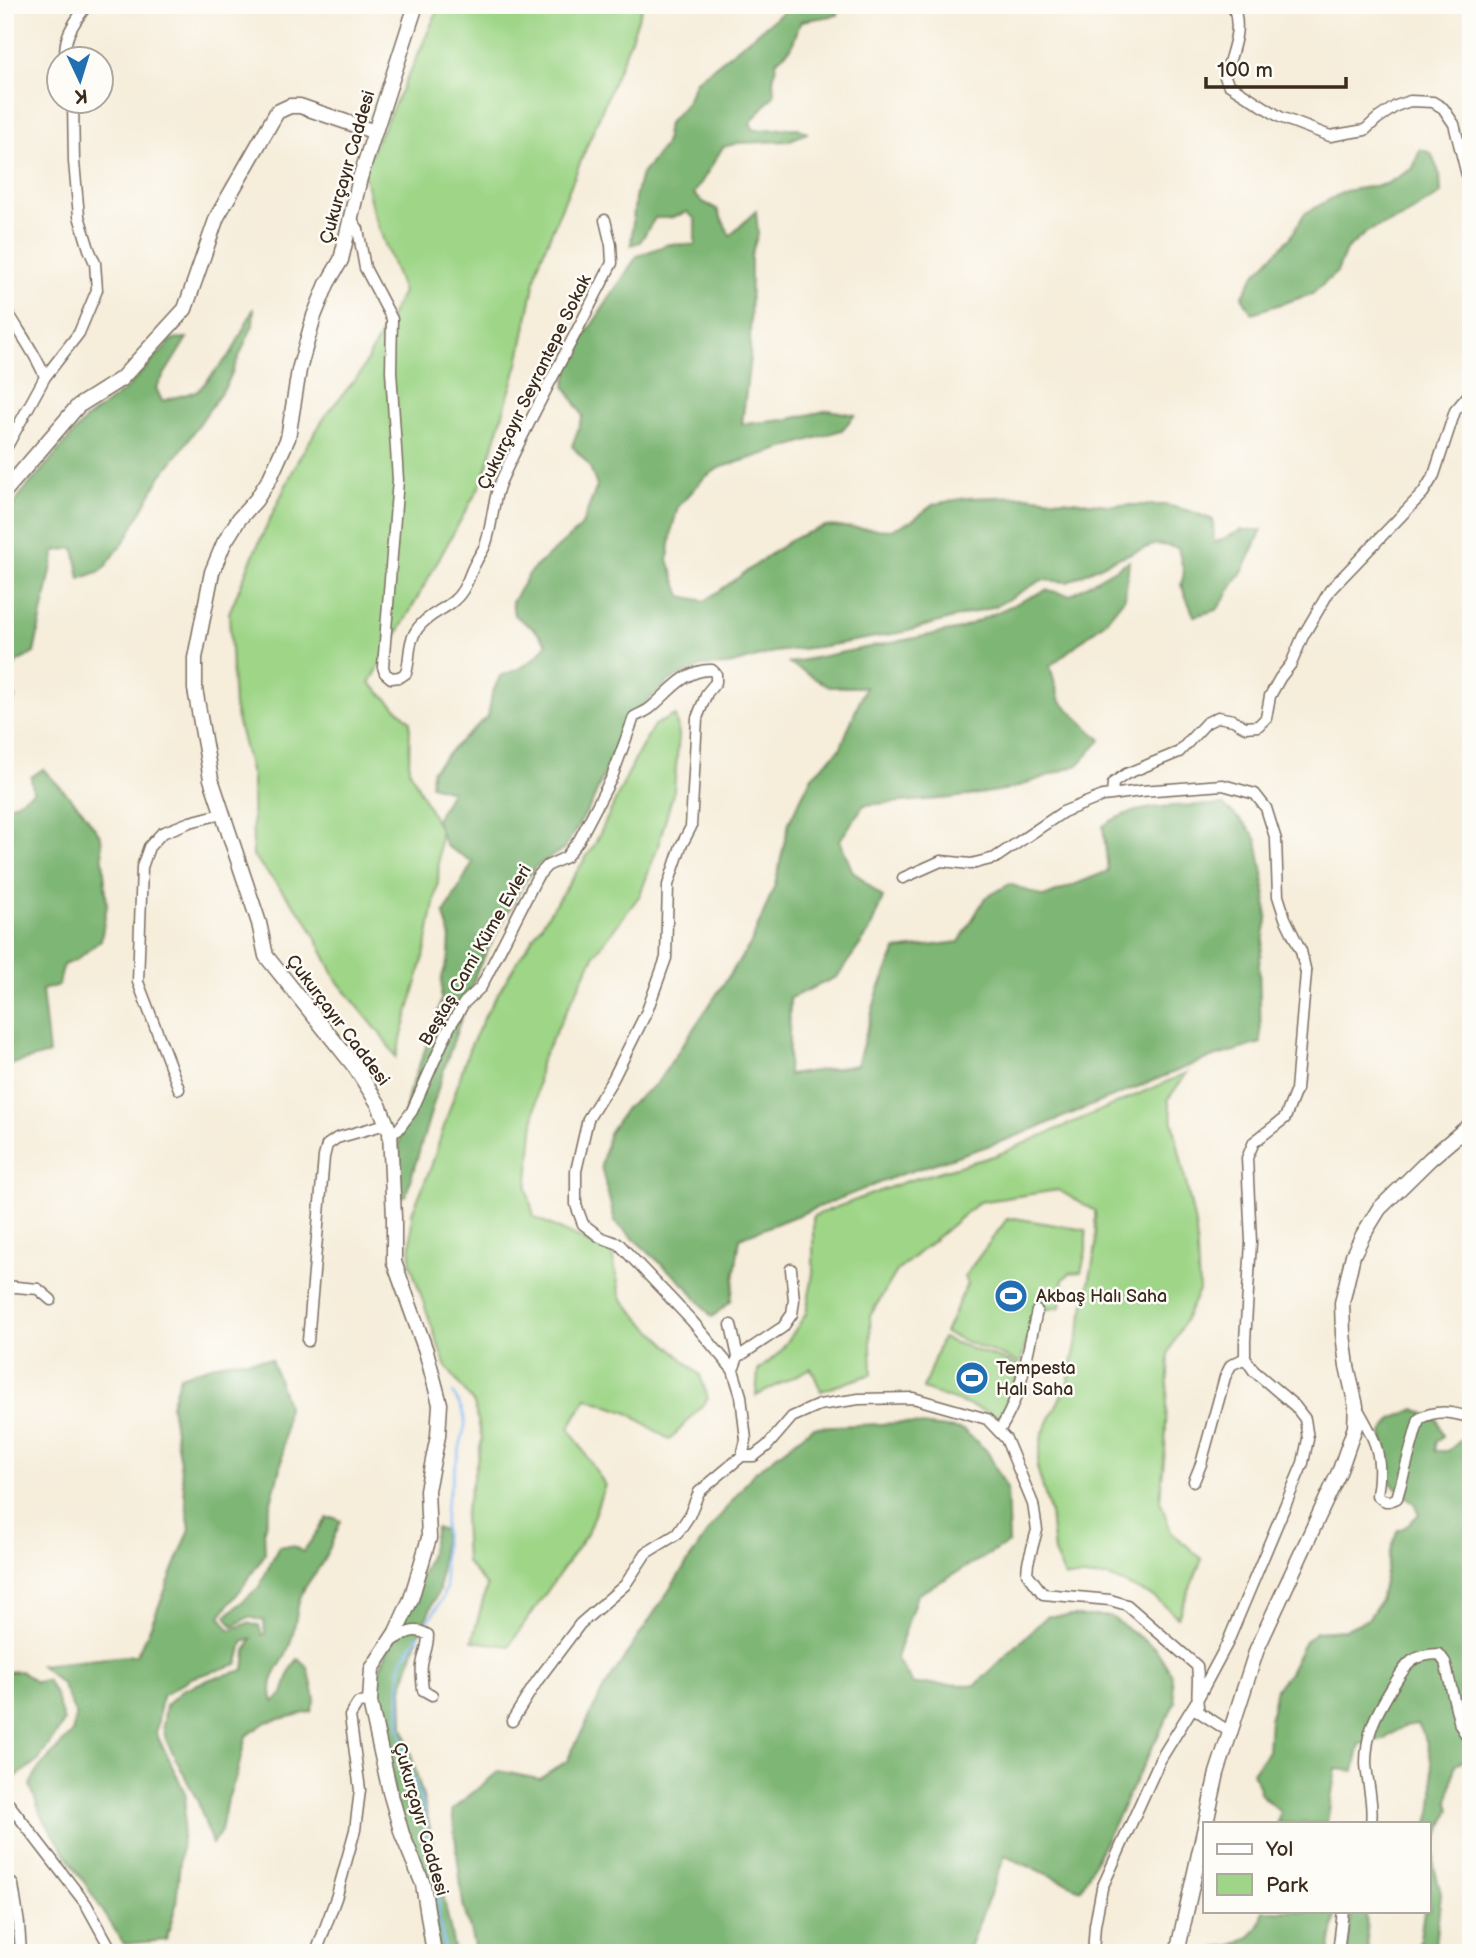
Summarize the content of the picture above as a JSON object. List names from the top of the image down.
{
  "streets": {
    "street": ["Çukurçayır Caddesi", "Çukurçayır Seyrantepe Sokak", "Beştaş Cami Küme Evleri"]
  },
  "crossings": [
    ["Çukurçayır Caddesi", "Çukurçayır Seyrantepe Sokak"],
    ["Çukurçayır Caddesi", "Beştaş Cami Küme Evleri"]
  ],
  "places": {
    "sports": ["Akbaş Halı Saha", "Tempesta Halı Saha"]
  },
  "legend": ["Yol", "Park"],
  "scale_bar": "100 m",
  "north": "bottom"
}
